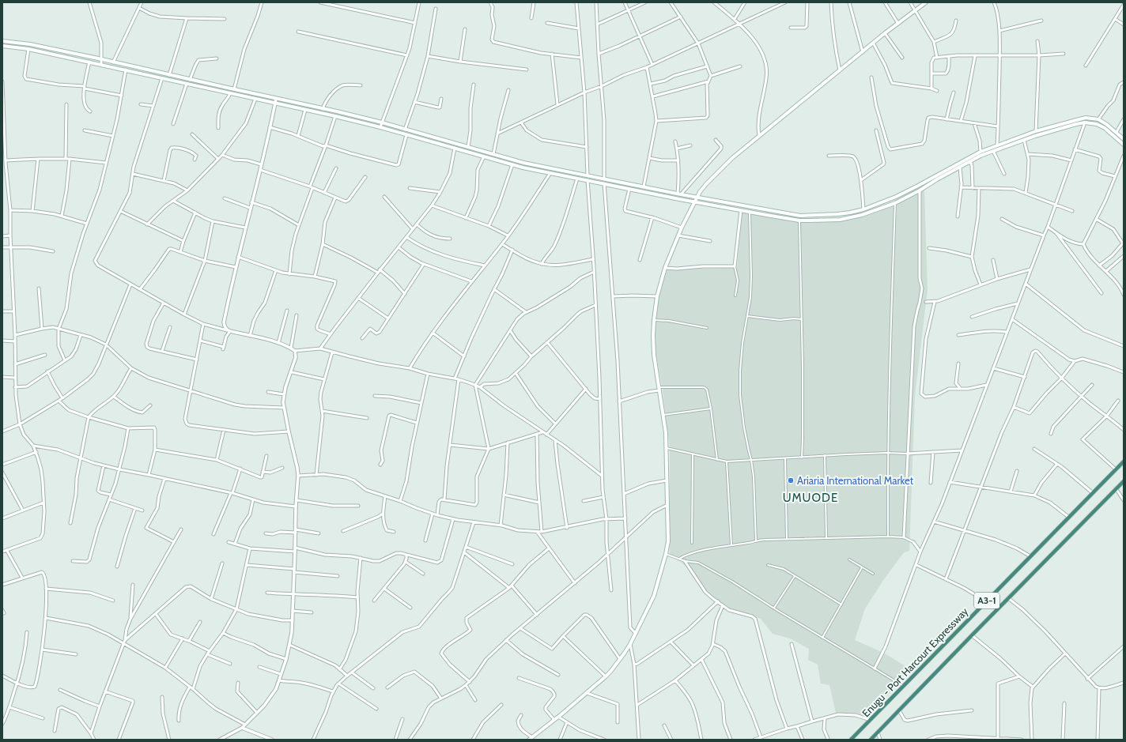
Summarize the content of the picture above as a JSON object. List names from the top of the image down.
{
  "streets": {
    "highway": ["A3-1", "Enugu - Port Harcourt Expressway"]
  },
  "districts": ["UMUODE"],
  "places": ["Ariaria International Market"]
}
